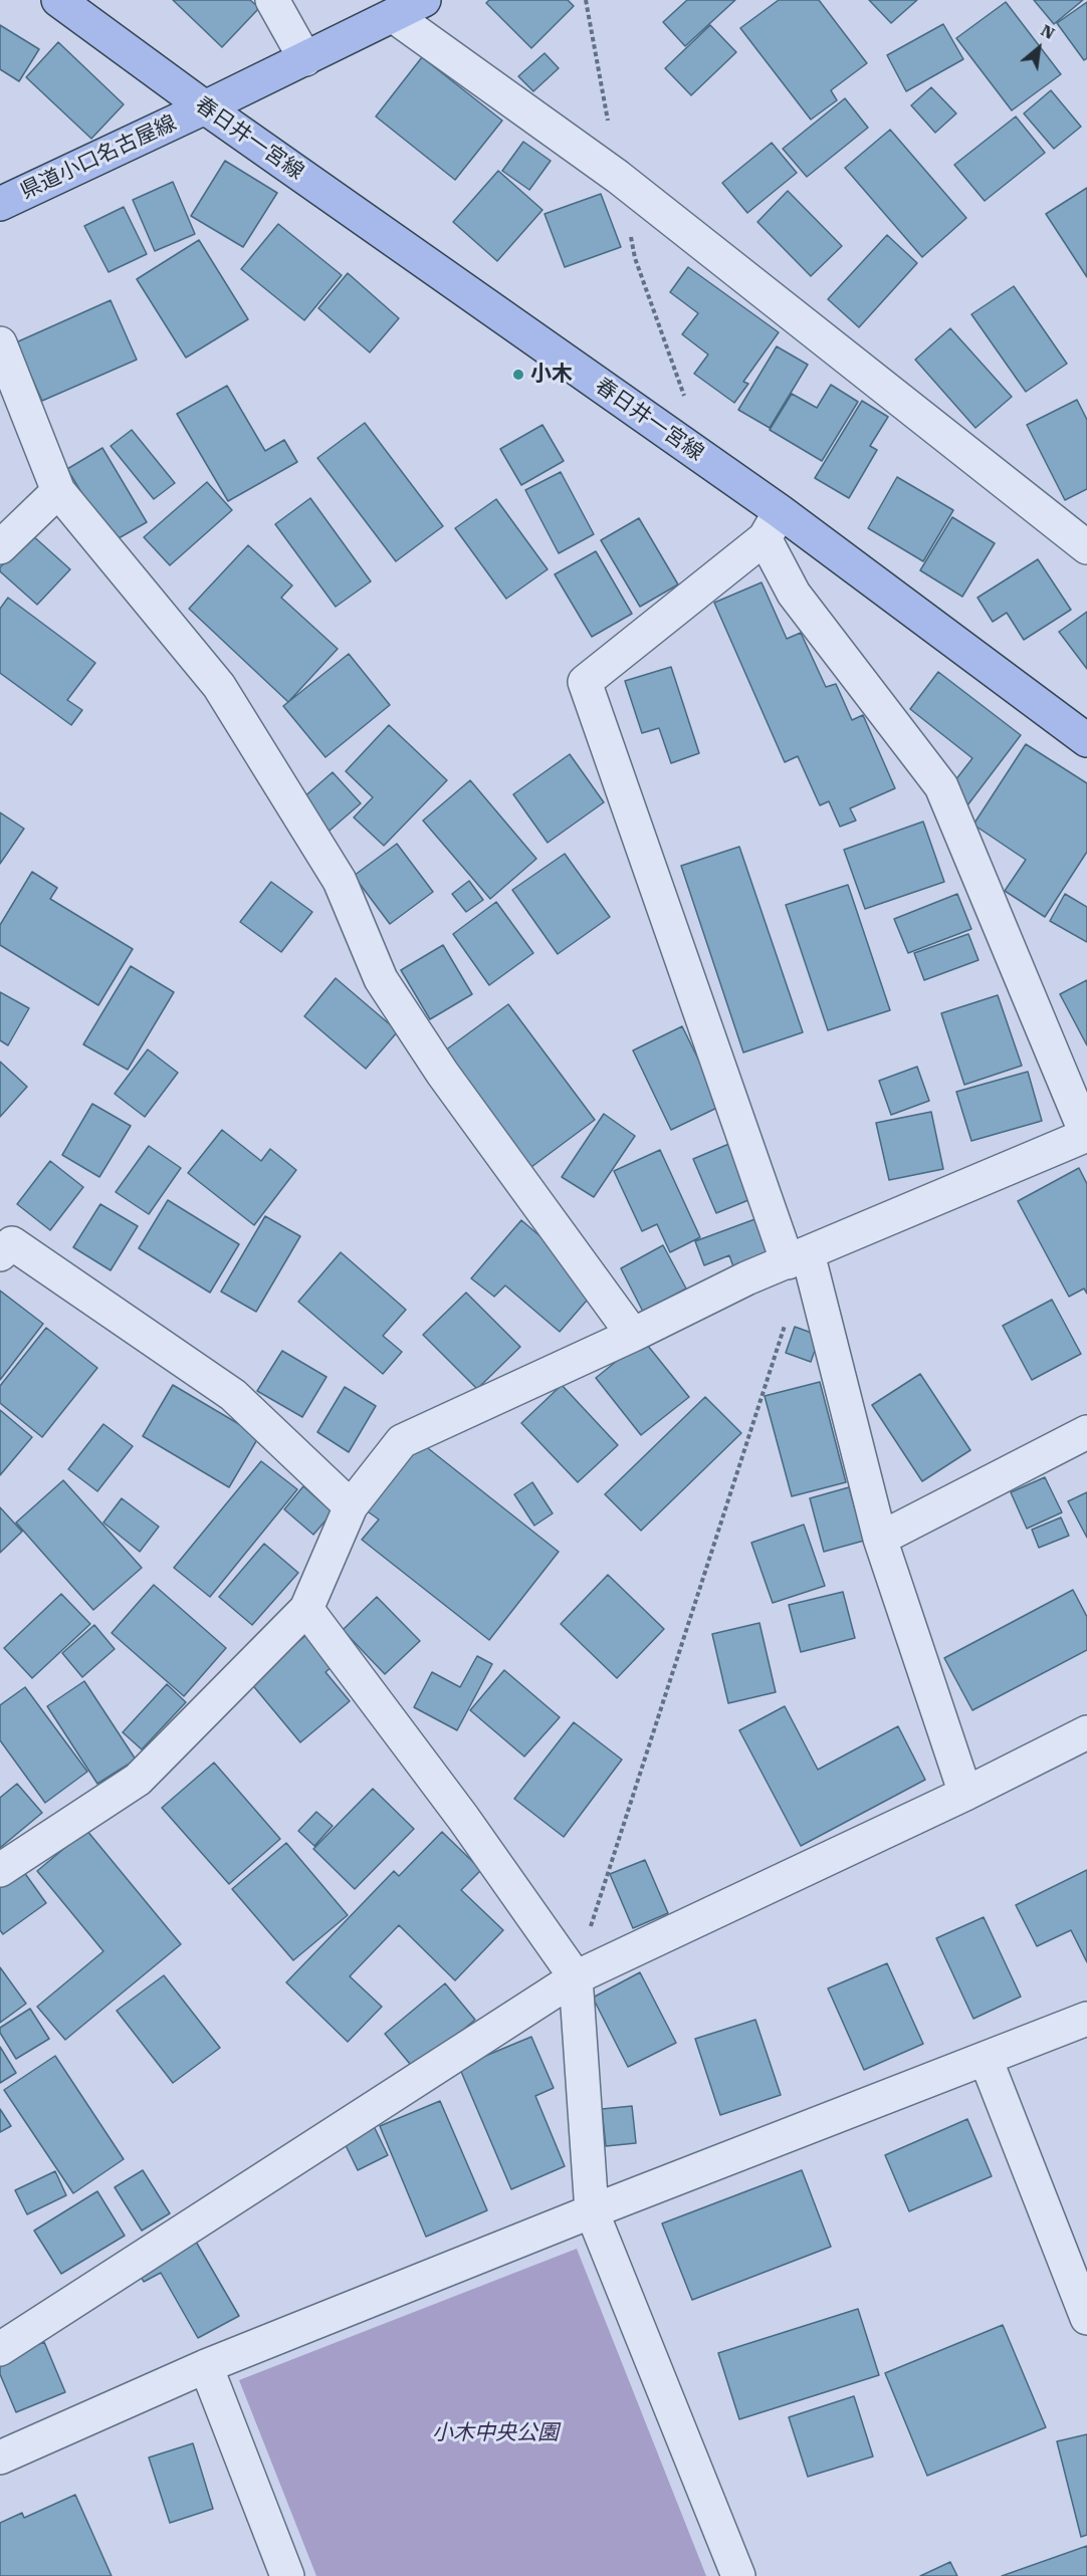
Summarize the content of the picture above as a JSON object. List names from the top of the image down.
{
  "streets": {
    "main road": ["春日井一宮線", "県道小口名古屋線"]
  },
  "crossings": [
    ["春日井一宮線", "県道小口名古屋線"]
  ],
  "parks": ["小木中央公園"],
  "places": ["小木"],
  "north": "top right"
}
